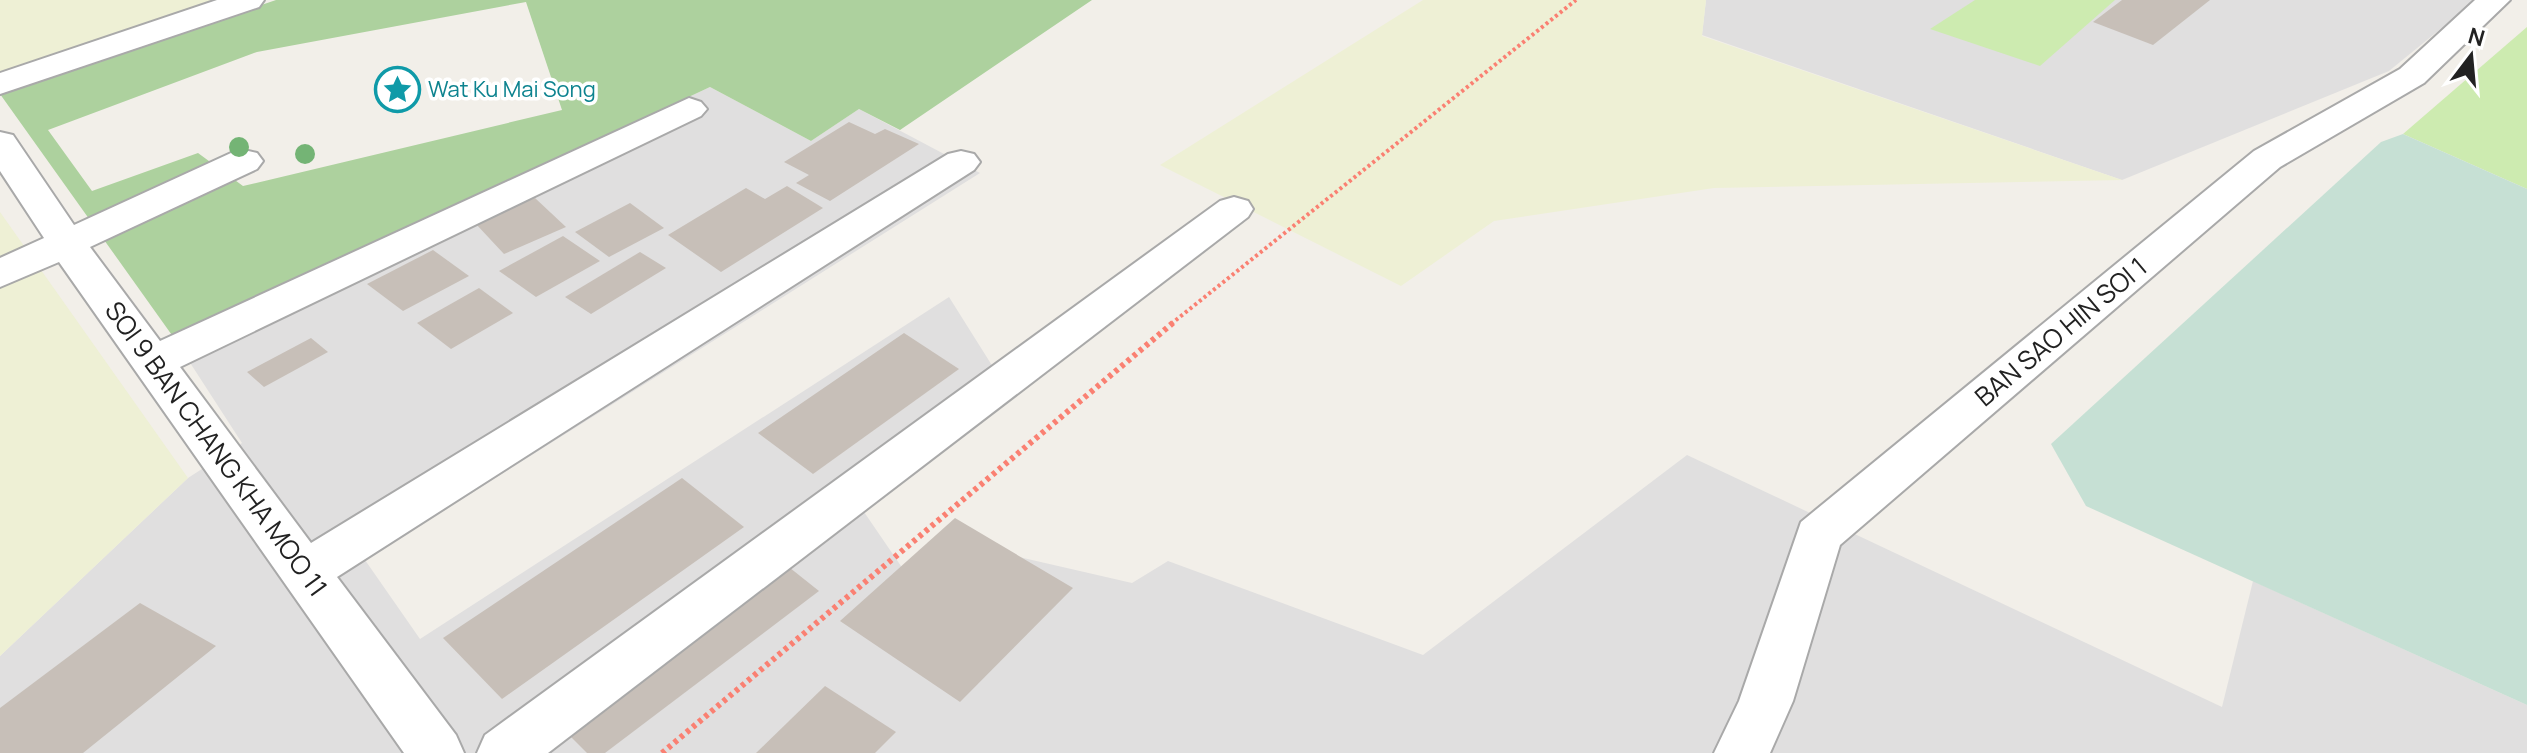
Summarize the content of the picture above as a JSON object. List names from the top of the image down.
{
  "streets": {
    "street": ["BAN SAO HIN SOI 1", "SOI 9 BAN CHANG KHA MOO 11"]
  },
  "places": {
    "place": ["Wat Ku Mai Song"]
  },
  "north": "top"
}
